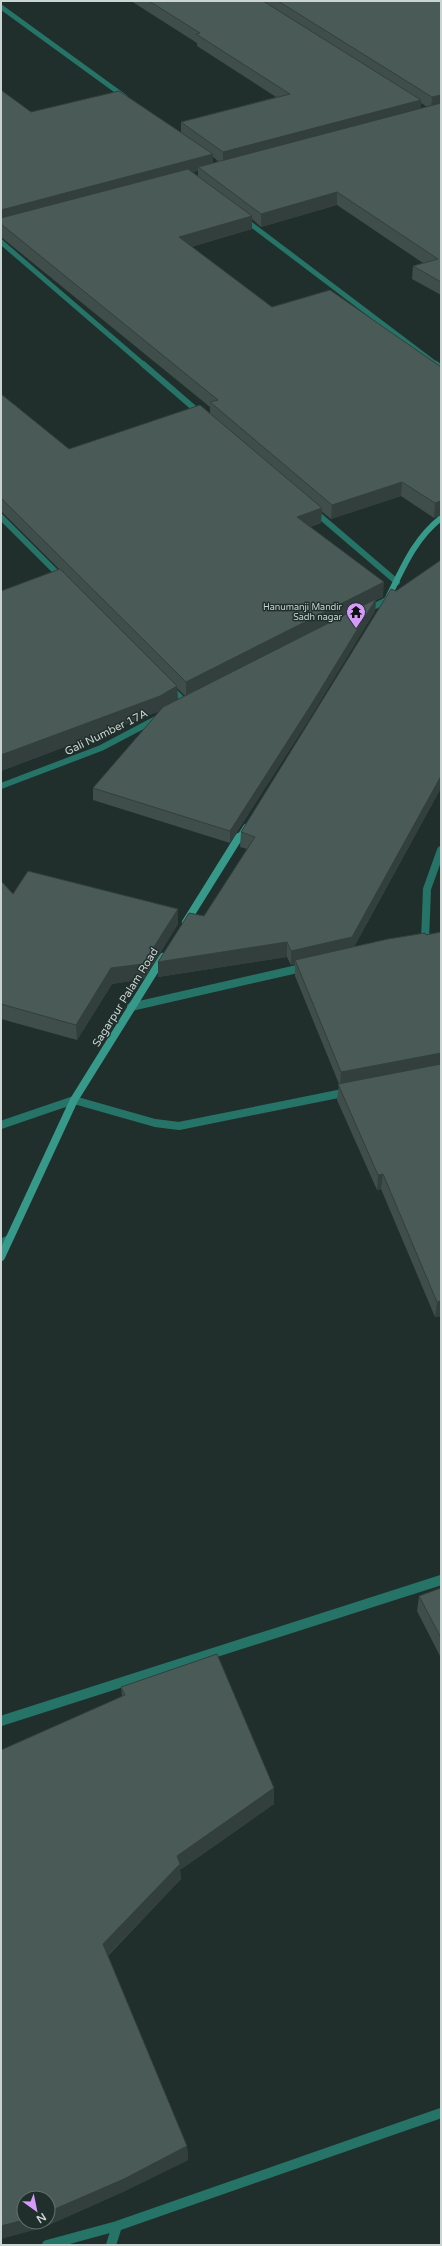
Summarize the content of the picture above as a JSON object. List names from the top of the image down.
{
  "streets": {
    "street": ["Gali Number 17A", "Sagarpur Palam Road"]
  },
  "places": {
    "temple": ["Hanumanji Mandir Sadh nagar"]
  },
  "north": "bottom right"
}
